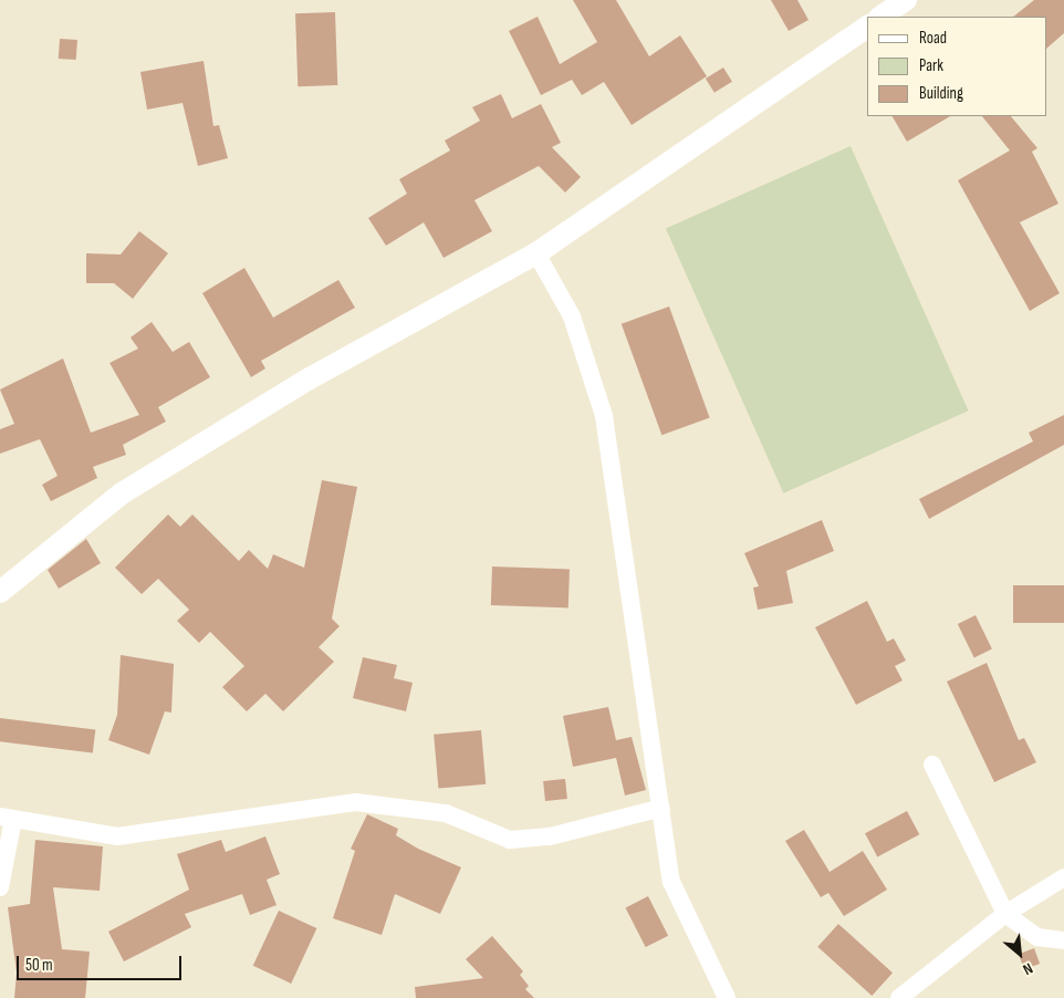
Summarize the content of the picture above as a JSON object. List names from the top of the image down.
{
  "legend": ["Road", "Park", "Building"],
  "scale_bar": "50 m",
  "north": "bottom right"
}
